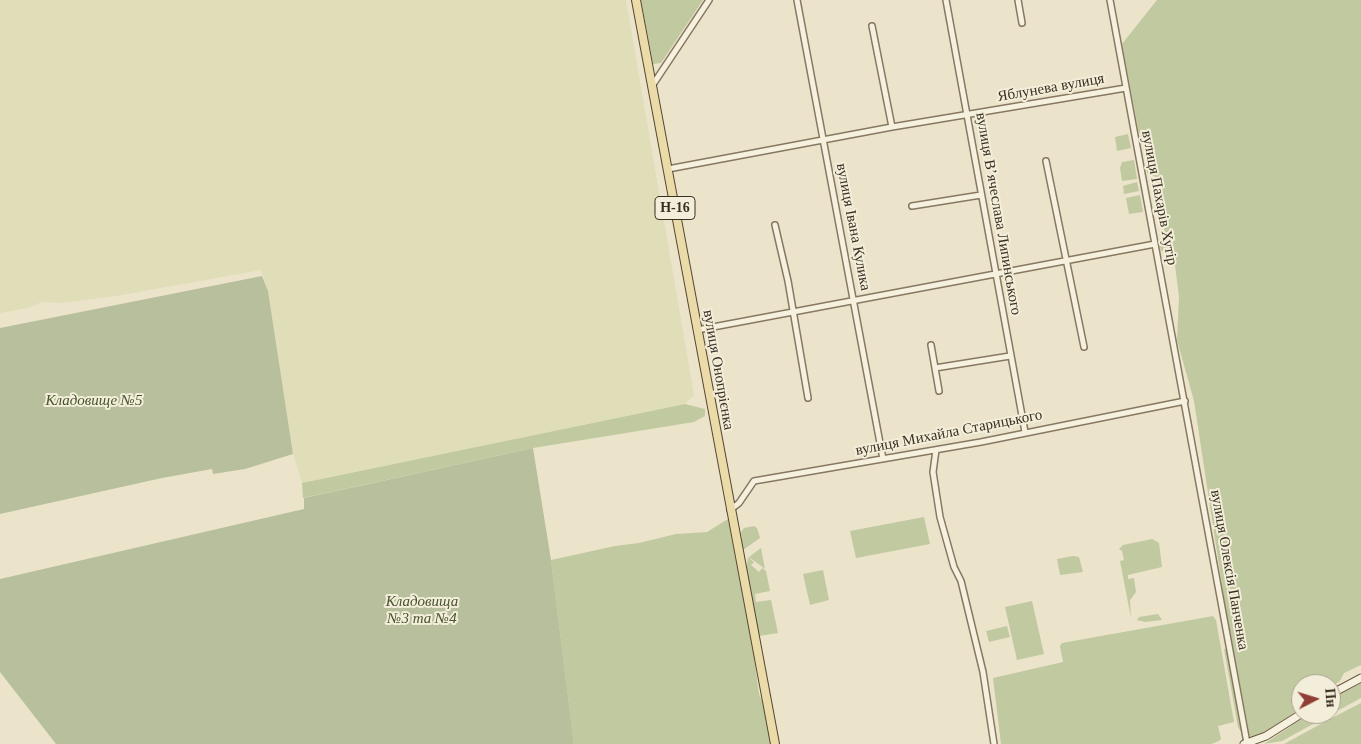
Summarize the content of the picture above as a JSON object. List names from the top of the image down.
{
  "streets": {
    "main road": ["Н-16", "вулиця Онопрієнка"],
    "street": [
      "Яблунева вулиця",
      "вулиця Пахарів Хутір",
      "вулиця Вʼячеслава Липинського",
      "вулиця Івана Кулика",
      "вулиця Михайла Старицького",
      "вулиця Олексія Панченка"
    ]
  },
  "crossings": [
    ["Яблунева вулиця", "вулиця Пахарів Хутір"],
    ["Яблунева вулиця", "вулиця Вʼячеслава Липинського"],
    ["Яблунева вулиця", "вулиця Івана Кулика"],
    ["Яблунева вулиця", "вулиця Онопрієнка"],
    ["вулиця Пахарів Хутір", "вулиця Михайла Старицького"],
    ["вулиця Пахарів Хутір", "вулиця Олексія Панченка"],
    ["вулиця Вʼячеслава Липинського", "вулиця Михайла Старицького"],
    ["вулиця Івана Кулика", "вулиця Михайла Старицького"],
    ["вулиця Онопрієнка", "вулиця Михайла Старицького"],
    ["вулиця Михайла Старицького", "вулиця Олексія Панченка"]
  ],
  "parks": ["Кладовище №5", "Кладовища №3 та №4"],
  "north": "right"
}
